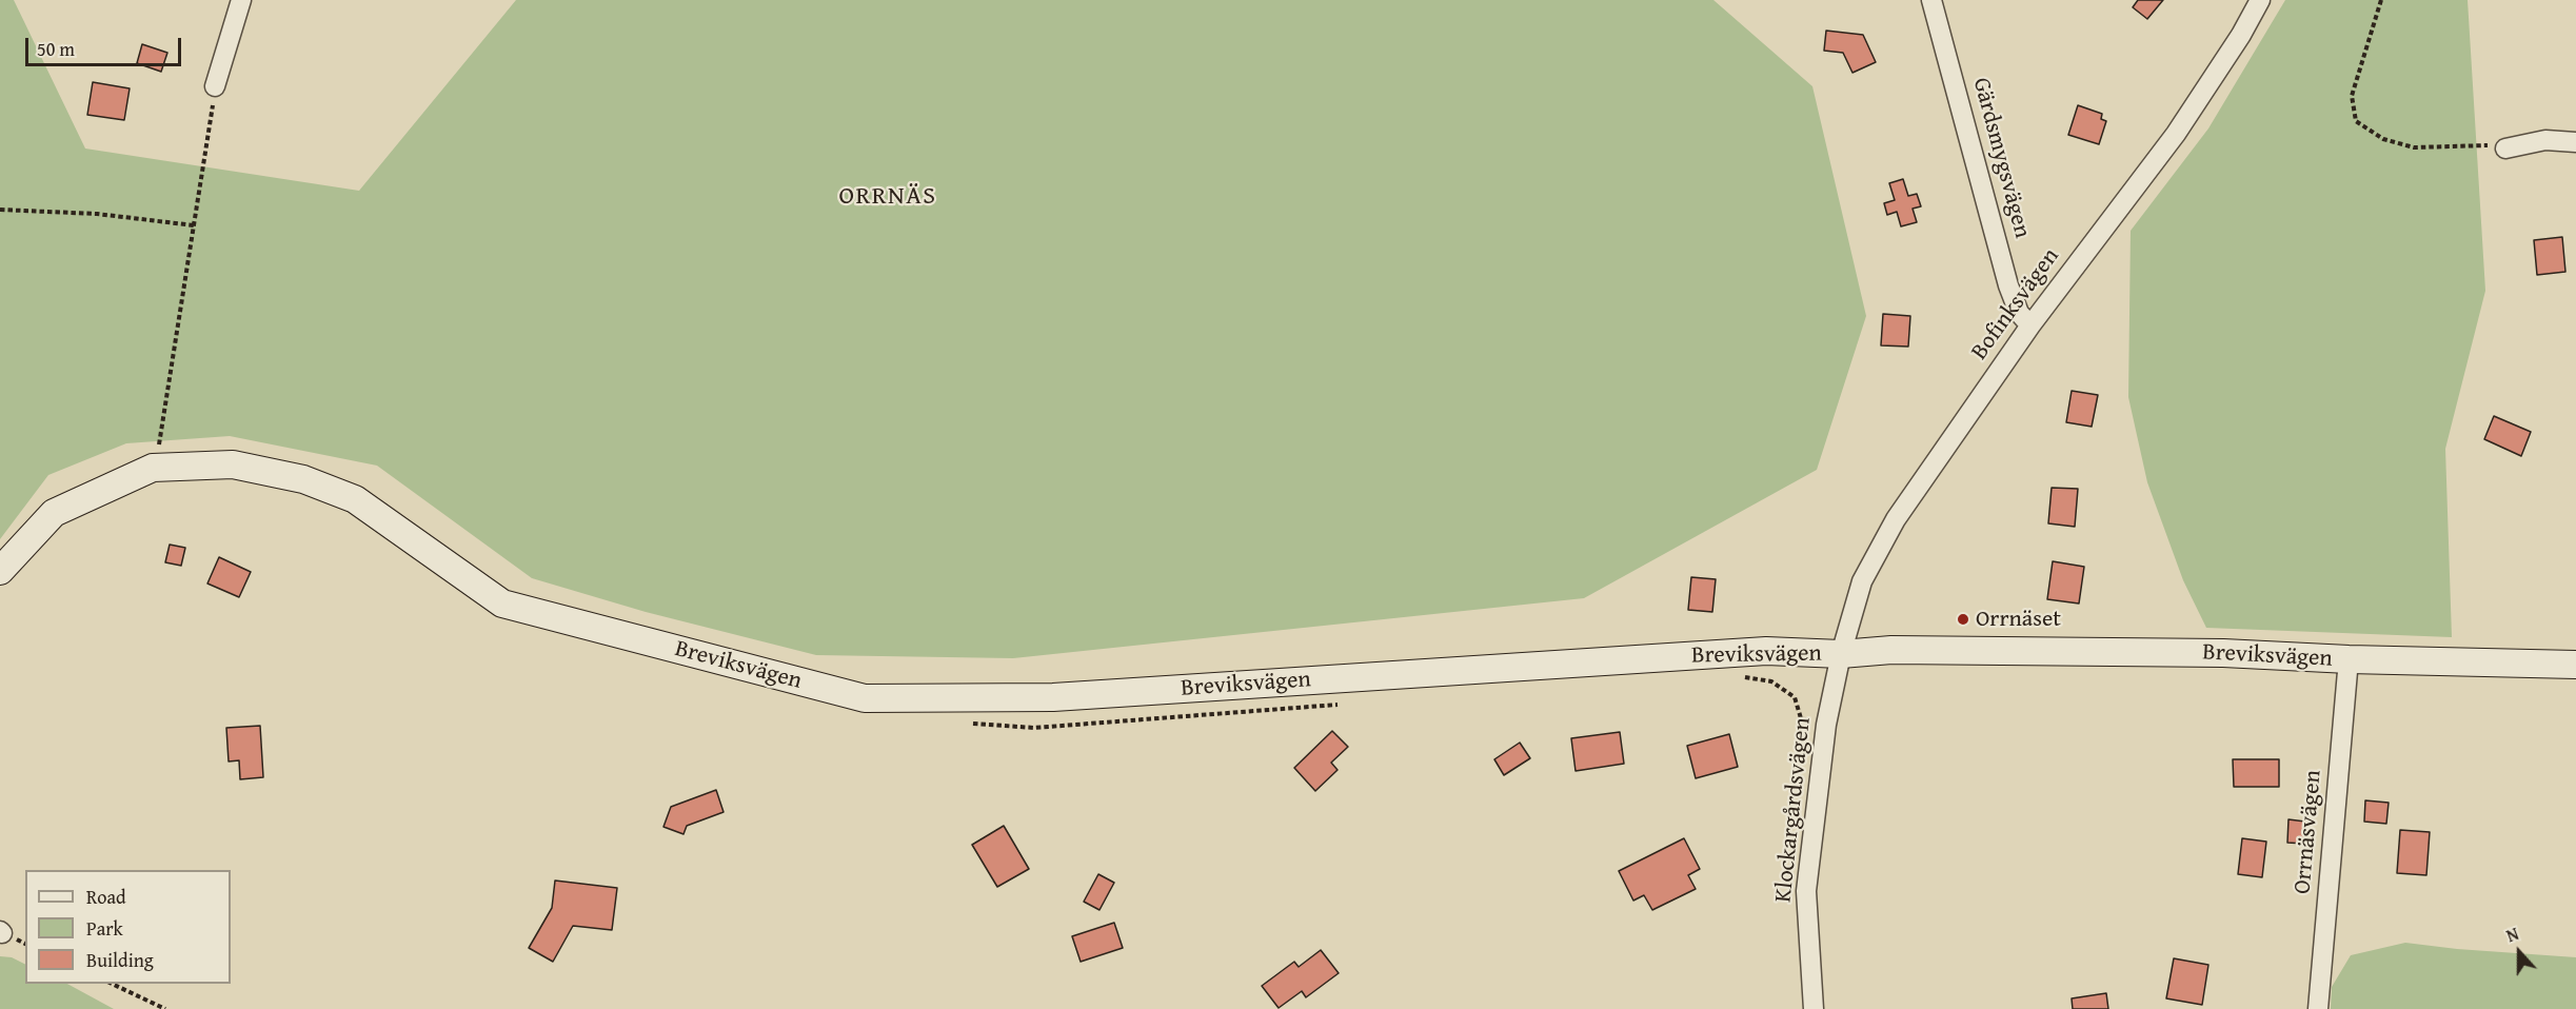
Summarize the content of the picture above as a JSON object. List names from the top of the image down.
{
  "streets": {
    "main road": ["Breviksvägen"],
    "street": [
      "Gärdsmygsvägen",
      "Bofinksvägen",
      "Klockargårdsvägen",
      "Orrnäsvägen"
    ]
  },
  "crossings": [
    ["Gärdsmygsvägen", "Bofinksvägen"],
    ["Bofinksvägen", "Breviksvägen"],
    ["Bofinksvägen", "Klockargårdsvägen"],
    ["Breviksvägen", "Klockargårdsvägen"],
    ["Breviksvägen", "Orrnäsvägen"]
  ],
  "districts": ["ORRNÄS"],
  "places": ["Orrnäset"],
  "legend": ["Road", "Park", "Building"],
  "scale_bar": "50 m",
  "north": "top"
}
